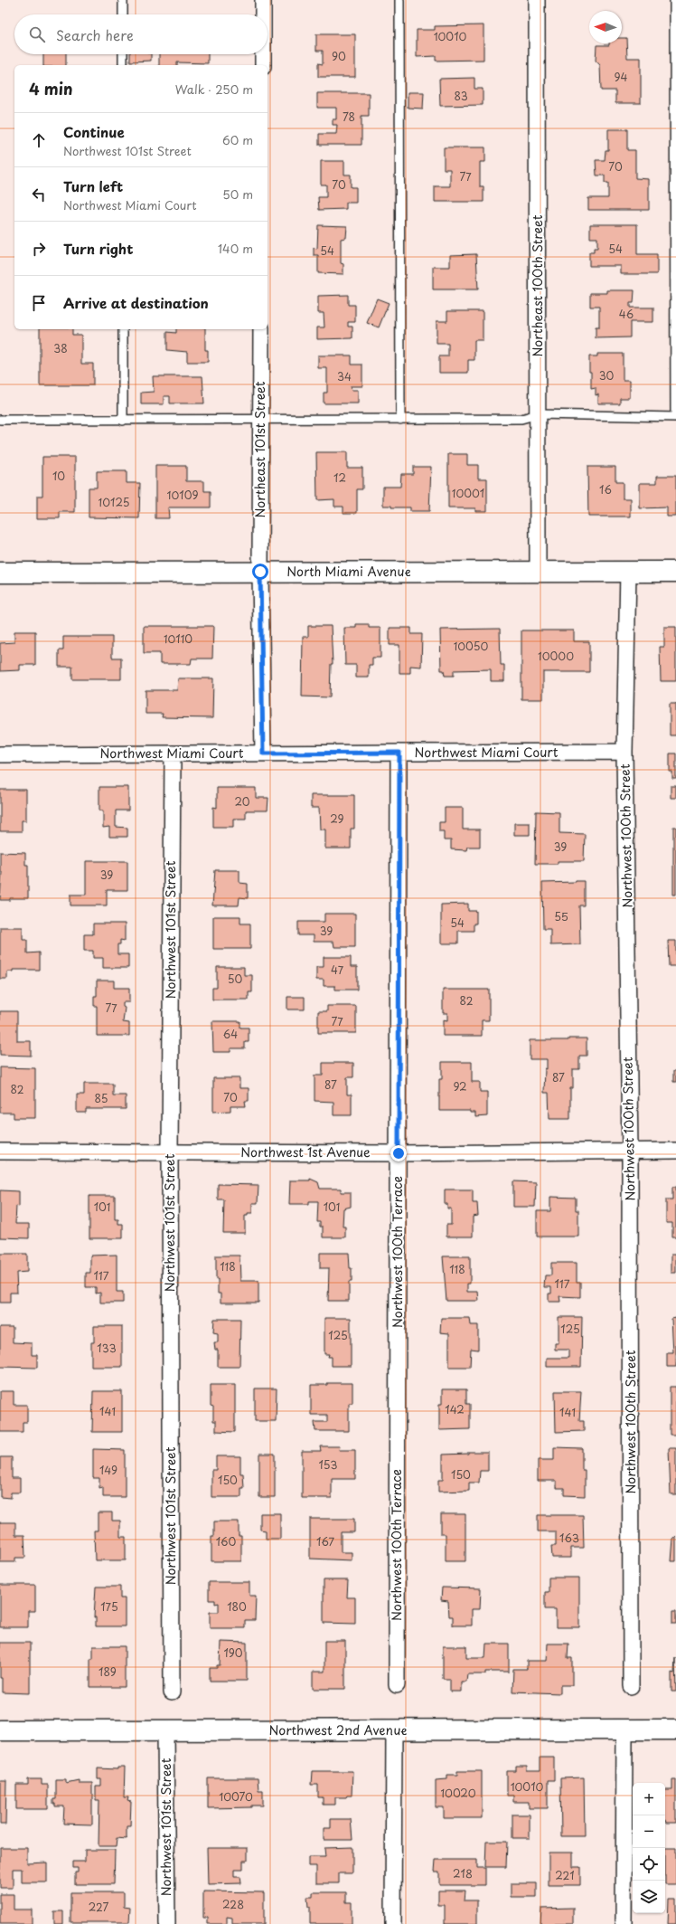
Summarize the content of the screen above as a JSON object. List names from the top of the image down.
{
  "streets": {
    "main road": ["North Miami Avenue", "Northwest 2nd Avenue"],
    "street": [
      "Northeast 100th Street",
      "Northeast 101st Street",
      "Northwest Miami Court",
      "Northwest 100th Street",
      "Northwest 101st Street",
      "Northwest 1st Avenue",
      "Northwest 100th Terrace"
    ]
  },
  "crossings": [
    ["Northeast 100th Street", "North Miami Avenue"],
    ["Northeast 101st Street", "North Miami Avenue"],
    ["North Miami Avenue", "Northwest 100th Street"],
    ["Northwest Miami Court", "Northwest 100th Street"],
    ["Northwest Miami Court", "Northwest 101st Street"],
    ["Northwest Miami Court", "Northwest 100th Terrace"],
    ["Northwest 100th Street", "Northwest 1st Avenue"],
    ["Northwest 101st Street", "Northwest 1st Avenue"],
    ["Northwest 101st Street", "Northwest 2nd Avenue"],
    ["Northwest 1st Avenue", "Northwest 100th Terrace"]
  ],
  "house_numbers": [
    "10010",
    "90",
    "94",
    "83",
    "78",
    "70",
    "77",
    "70",
    "54",
    "54",
    "46",
    "38",
    "30",
    "34",
    "10",
    "12",
    "16",
    "10001",
    "10109",
    "10125",
    "10110",
    "10050",
    "10000",
    "20",
    "29",
    "39",
    "39",
    "55",
    "54",
    "39",
    "47",
    "50",
    "82",
    "77",
    "77",
    "64",
    "87",
    "87",
    "92",
    "82",
    "70",
    "85",
    "101",
    "101",
    "118",
    "118",
    "117",
    "117",
    "125",
    "125",
    "133",
    "142",
    "141",
    "141",
    "153",
    "149",
    "150",
    "150",
    "163",
    "160",
    "167",
    "175",
    "180",
    "190",
    "189",
    "10010",
    "10020",
    "10070",
    "218",
    "221",
    "228",
    "227"
  ],
  "north": "left",
  "page": {
    "search": "Search here",
    "heading": ["4 min", "Walk · 250 m"],
    "list": [
      ["Continue", "Northwest 101st Street", "60 m"],
      ["Turn left", "Northwest Miami Court", "50 m"],
      ["Turn right", "140 m"],
      "Arrive at destination"
    ],
    "map_buttons": ["+", "−"]
  }
}
